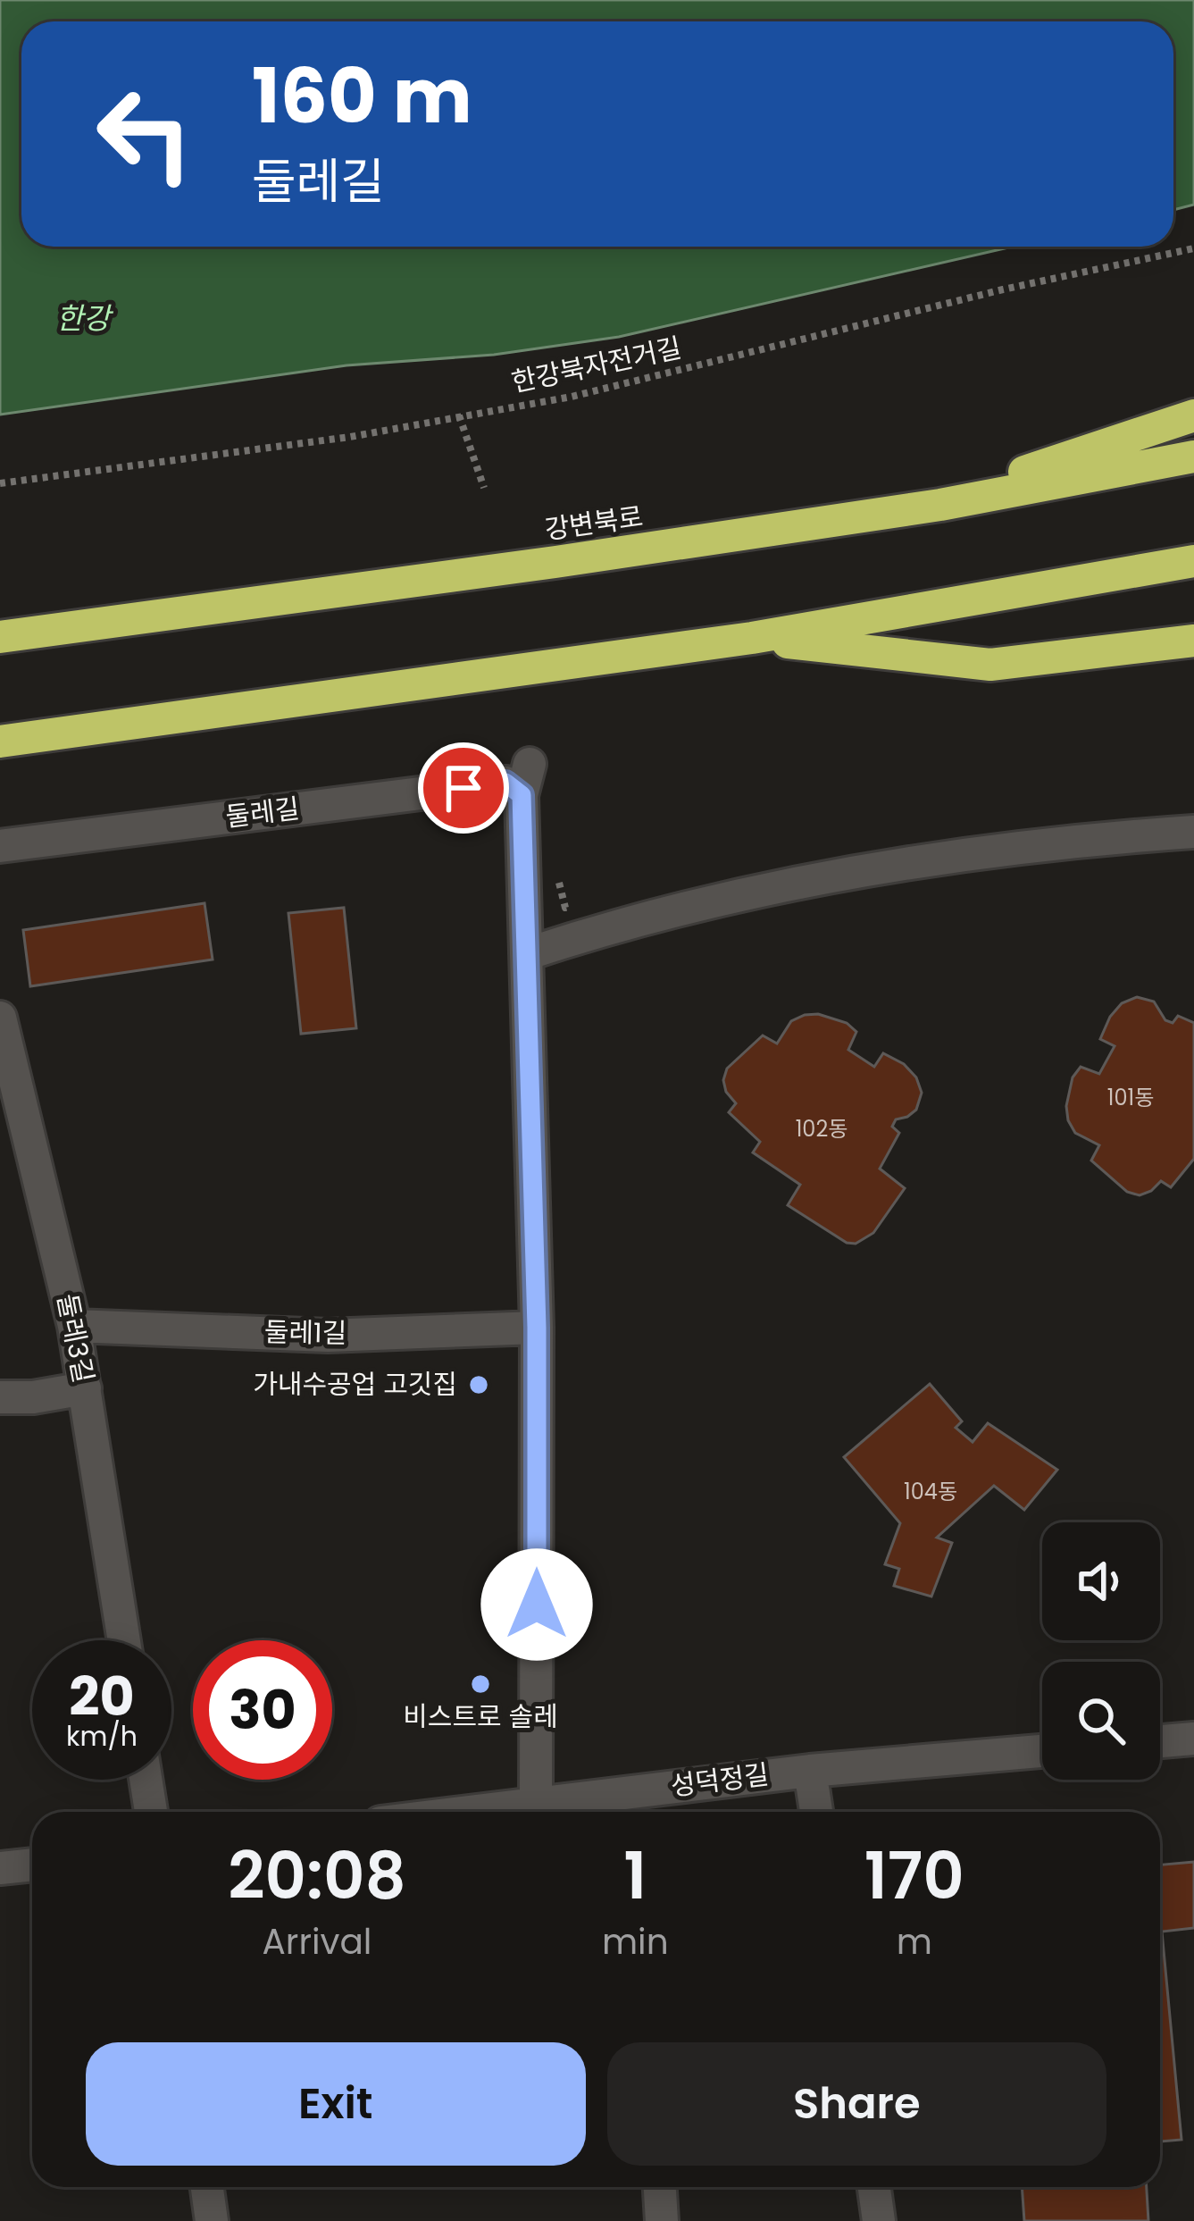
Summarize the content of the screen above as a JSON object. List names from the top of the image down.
{
  "streets": {
    "highway": ["강변북로"],
    "street": [
      "둘레길",
      "둘레1길",
      "둘레3길",
      "성덕정길"
    ],
    "path": ["한강북자전거길"]
  },
  "crossings": [
    ["둘레1길", "둘레3길"]
  ],
  "water": ["한강"],
  "places": ["가내수공업 고깃집", "비스트로 솔레"],
  "house_numbers": ["101동", "102동", "104동"],
  "page": {
    "turn": ["160 m", "둘레길"],
    "speed": "20 km/h",
    "limit": "30",
    "eta": [
      "20:08",
      "Arrival",
      "1",
      "min",
      "170",
      "m"
    ],
    "buttons": ["Exit", "Share"]
  }
}
